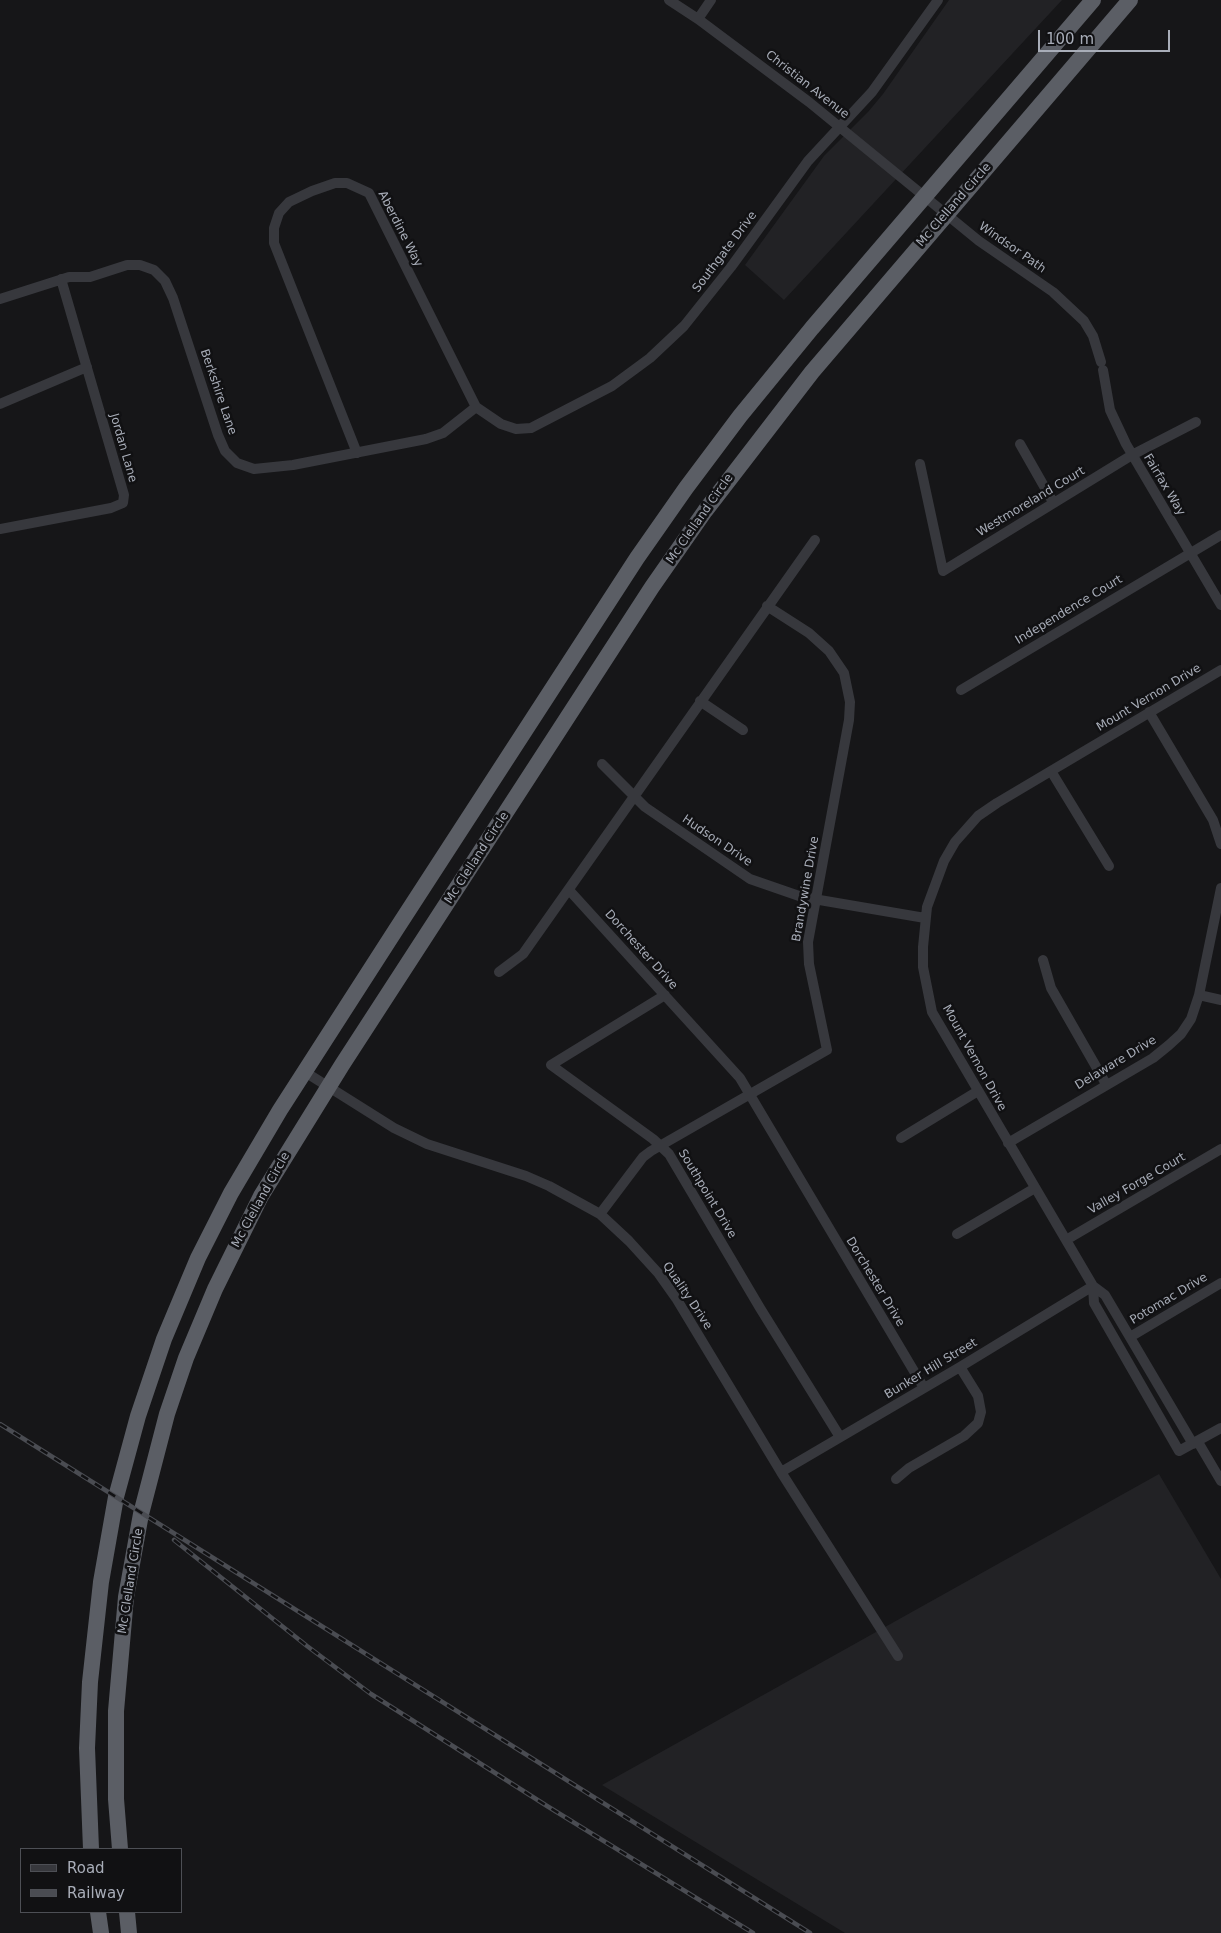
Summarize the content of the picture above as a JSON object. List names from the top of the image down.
{
  "streets": {
    "highway": ["Mc Clelland Circle"],
    "street": [
      "Christian Avenue",
      "Aberdine Way",
      "Windsor Path",
      "Southgate Drive",
      "Berkshire Lane",
      "Jordan Lane",
      "Fairfax Way",
      "Westmoreland Court",
      "Independence Court",
      "Mount Vernon Drive",
      "Hudson Drive",
      "Brandywine Drive",
      "Dorchester Drive",
      "Delaware Drive",
      "Valley Forge Court",
      "Southpoint Drive",
      "Quality Drive",
      "Potomac Drive",
      "Bunker Hill Street"
    ]
  },
  "crossings": [
    ["Christian Avenue", "Windsor Path"],
    ["Christian Avenue", "Southgate Drive"],
    ["Mc Clelland Circle", "Windsor Path"],
    ["Mc Clelland Circle", "Quality Drive"],
    ["Aberdine Way", "Southgate Drive"],
    ["Aberdine Way", "Berkshire Lane"],
    ["Windsor Path", "Fairfax Way"],
    ["Southgate Drive", "Berkshire Lane"],
    ["Berkshire Lane", "Jordan Lane"],
    ["Fairfax Way", "Westmoreland Court"],
    ["Fairfax Way", "Independence Court"],
    ["Mount Vernon Drive", "Hudson Drive"],
    ["Mount Vernon Drive", "Delaware Drive"],
    ["Mount Vernon Drive", "Valley Forge Court"],
    ["Mount Vernon Drive", "Potomac Drive"],
    ["Mount Vernon Drive", "Bunker Hill Street"],
    ["Hudson Drive", "Brandywine Drive"],
    ["Brandywine Drive", "Dorchester Drive"],
    ["Brandywine Drive", "Southpoint Drive"],
    ["Brandywine Drive", "Quality Drive"],
    ["Dorchester Drive", "Southpoint Drive"],
    ["Dorchester Drive", "Bunker Hill Street"],
    ["Southpoint Drive", "Bunker Hill Street"],
    ["Quality Drive", "Bunker Hill Street"]
  ],
  "legend": ["Road", "Railway"],
  "scale_bar": "100 m"
}
